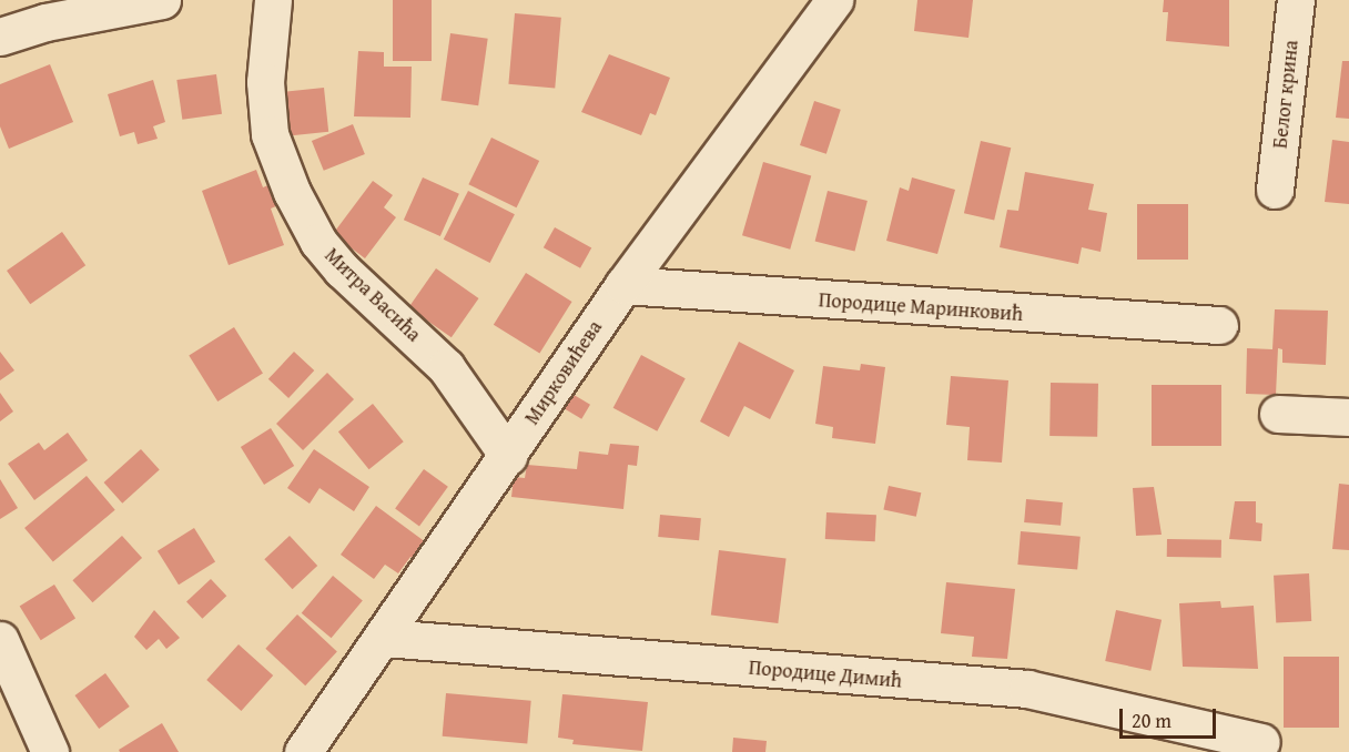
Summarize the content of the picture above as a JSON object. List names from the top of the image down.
{
  "streets": {
    "street": [
      "Белог крина",
      "Митра Васића",
      "Породице Маринковић",
      "Мирковићева",
      "Породице Димић"
    ]
  },
  "crossings": [
    ["Митра Васића", "Мирковићева"],
    ["Породице Маринковић", "Мирковићева"],
    ["Мирковићева", "Породице Димић"]
  ],
  "scale_bar": "20 m"
}
